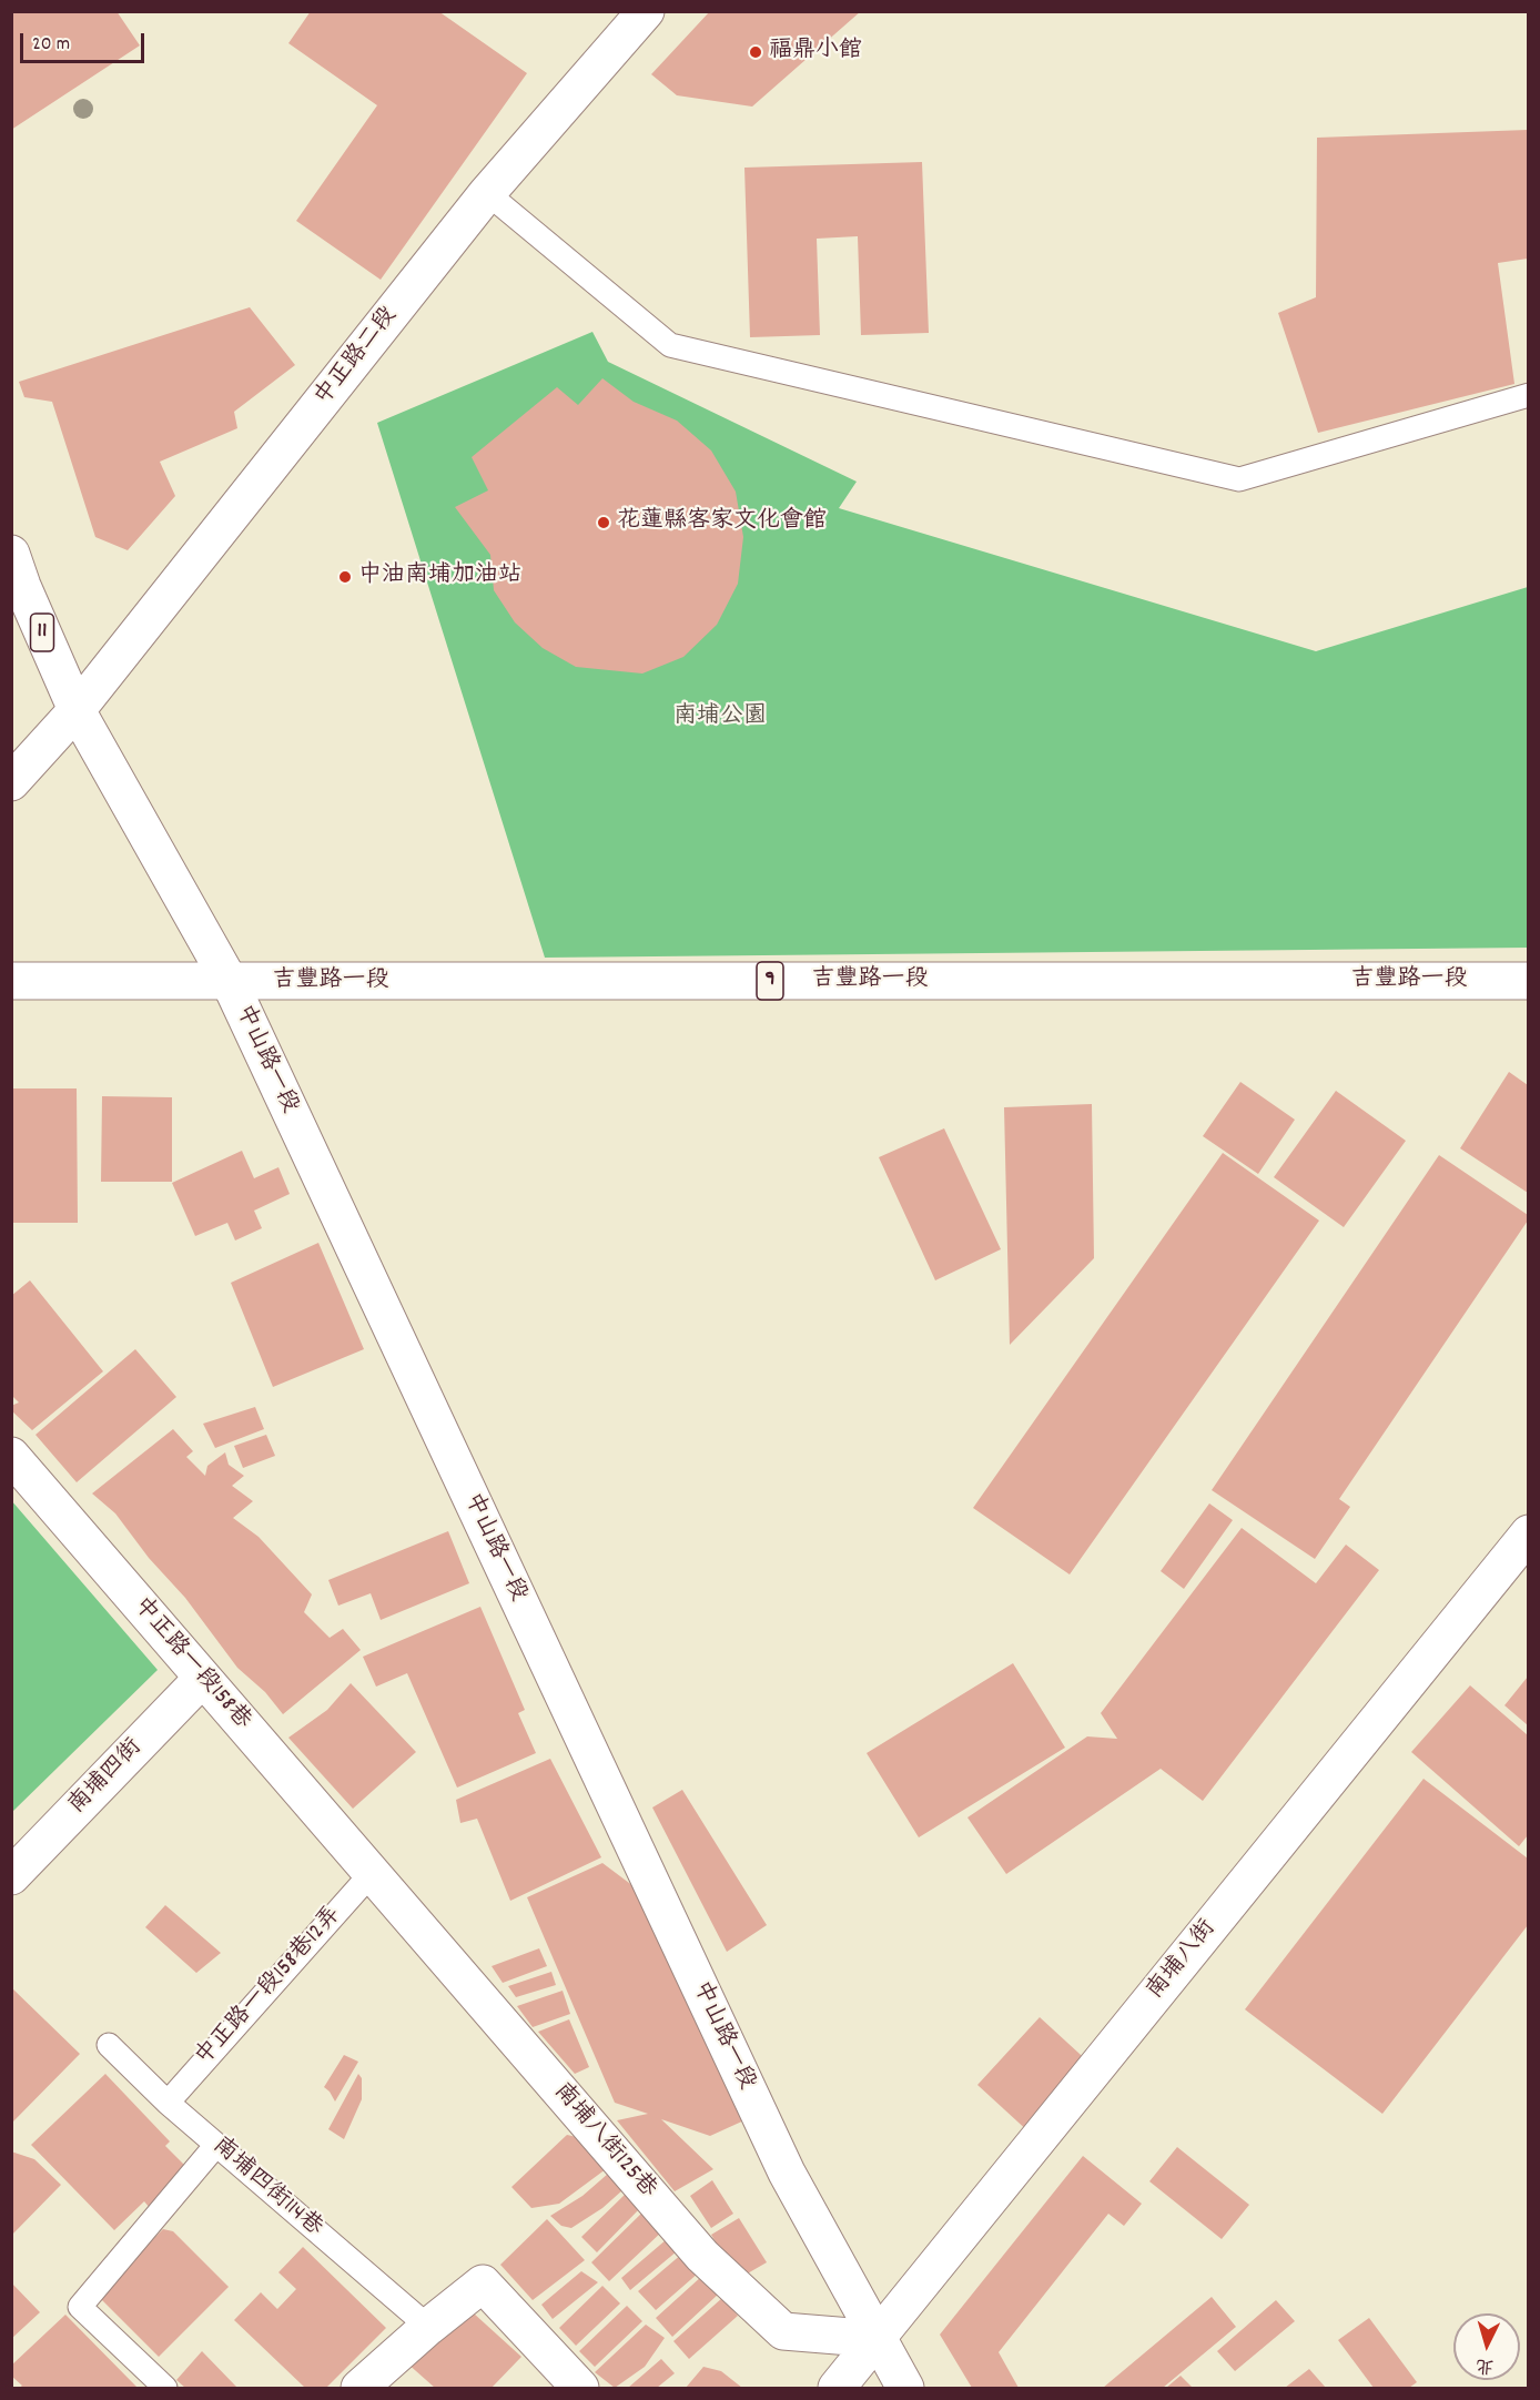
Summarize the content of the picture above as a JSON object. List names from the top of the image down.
{
  "streets": {
    "street": [
      "中正路二段",
      "11",
      "9",
      "吉豐路一段",
      "中山路一段",
      "中正路一段158巷",
      "南埔四街",
      "南埔八街",
      "南埔八街125巷"
    ],
    "lane": ["中正路一段158巷12弄", "南埔四街114巷"]
  },
  "crossings": [
    ["中正路二段", "11"],
    ["中正路二段", "中山路一段"],
    ["11", "中山路一段"],
    ["吉豐路一段", "中山路一段"],
    ["中山路一段", "南埔八街"],
    ["中山路一段", "南埔八街125巷"],
    ["中正路一段158巷", "南埔四街"],
    ["中正路一段158巷", "中正路一段158巷12弄"],
    ["中正路一段158巷", "南埔八街125巷"],
    ["南埔八街", "南埔八街125巷"],
    ["中正路一段158巷12弄", "南埔八街125巷"],
    ["中正路一段158巷12弄", "南埔四街114巷"]
  ],
  "parks": ["南埔公園"],
  "places": ["福鼎小館", "花蓮縣客家文化會館", "中油南埔加油站"],
  "scale_bar": "20 m",
  "north": "bottom"
}
